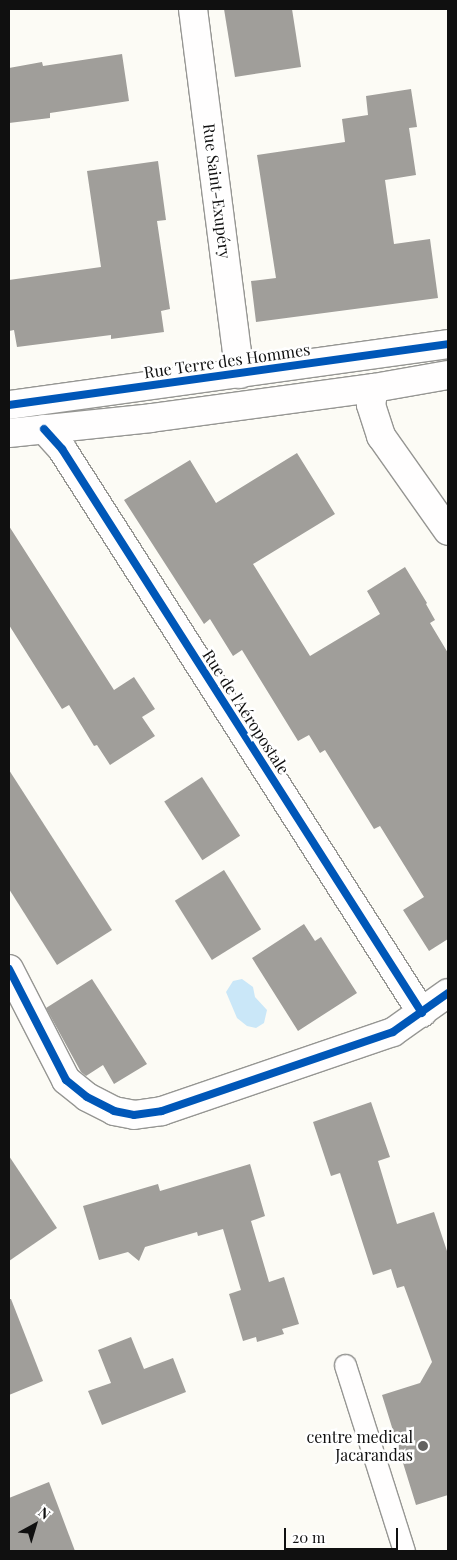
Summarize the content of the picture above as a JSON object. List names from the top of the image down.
{
  "streets": {
    "street": ["Rue Saint-Exupéry", "Rue Terre des Hommes", "Rue de l'Aéropostale"]
  },
  "crossings": [
    ["Rue Saint-Exupéry", "Rue Terre des Hommes"]
  ],
  "places": ["centre medical Jacarandas"],
  "scale_bar": "20 m",
  "north": "top right"
}
